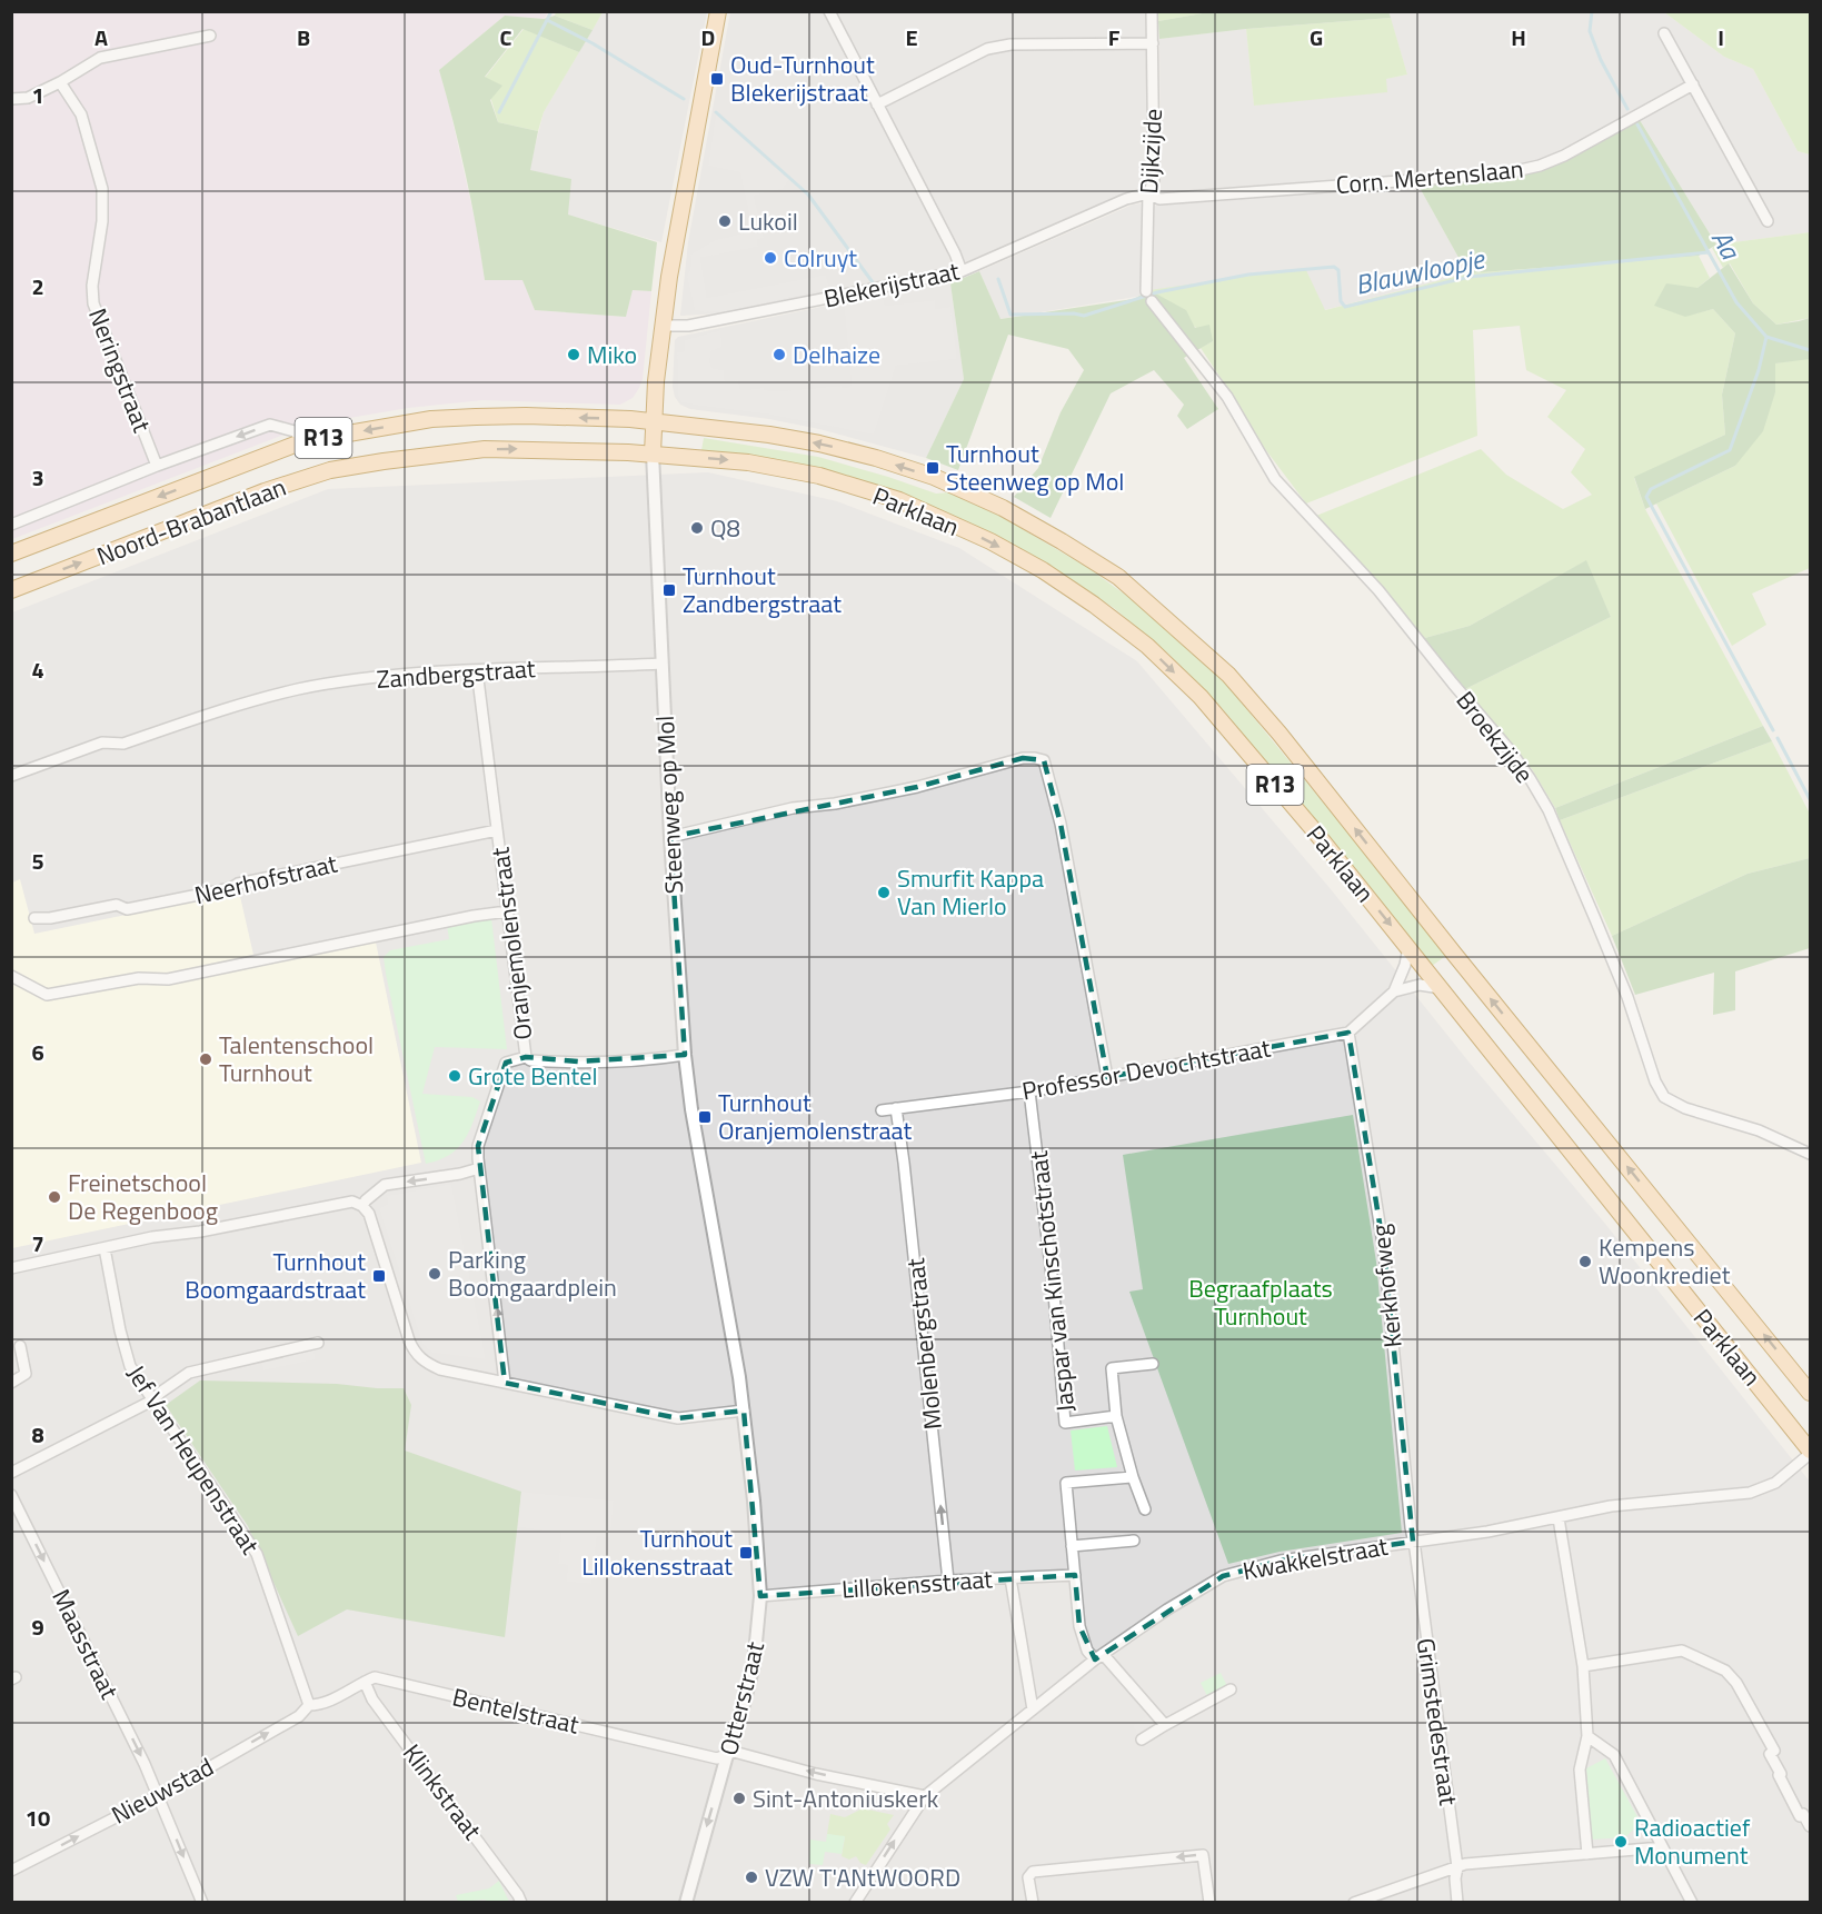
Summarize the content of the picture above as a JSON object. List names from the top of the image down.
{
  "streets": {
    "main road": [
      "R13",
      "Parklaan",
      "Noord-Brabantlaan",
      "Steenweg op Mol"
    ],
    "street": [
      "Dijkzijde",
      "Corn. Mertenslaan",
      "Blekerijstraat",
      "Neringstraat",
      "Zandbergstraat",
      "Broekzijde",
      "Neerhofstraat",
      "Oranjemolenstraat",
      "Professor Devochtstraat",
      "Jaspar van Kinschotstraat",
      "Kerkhofweg",
      "Molenbergstraat",
      "Jef Van Heupenstraat",
      "Kwakkelstraat",
      "Lillokensstraat",
      "Maasstraat",
      "Otterstraat",
      "Bentelstraat",
      "Grimstedestraat",
      "Nieuwstad",
      "Klinkstraat"
    ]
  },
  "crossings": [
    ["Dijkzijde", "Corn. Mertenslaan"],
    ["Dijkzijde", "Blekerijstraat"],
    ["Corn. Mertenslaan", "Blekerijstraat"],
    ["Blekerijstraat", "Steenweg op Mol"],
    ["Parklaan", "Noord-Brabantlaan"],
    ["Parklaan", "Steenweg op Mol"],
    ["Parklaan", "Kwakkelstraat"],
    ["Noord-Brabantlaan", "Steenweg op Mol"],
    ["Zandbergstraat", "Steenweg op Mol"],
    ["Zandbergstraat", "Oranjemolenstraat"],
    ["Steenweg op Mol", "Oranjemolenstraat"],
    ["Steenweg op Mol", "Otterstraat"],
    ["Neerhofstraat", "Oranjemolenstraat"],
    ["Professor Devochtstraat", "Jaspar van Kinschotstraat"],
    ["Professor Devochtstraat", "Kerkhofweg"],
    ["Professor Devochtstraat", "Molenbergstraat"],
    ["Kerkhofweg", "Kwakkelstraat"],
    ["Kerkhofweg", "Grimstedestraat"],
    ["Molenbergstraat", "Lillokensstraat"],
    ["Jef Van Heupenstraat", "Bentelstraat"],
    ["Jef Van Heupenstraat", "Nieuwstad"],
    ["Kwakkelstraat", "Bentelstraat"],
    ["Kwakkelstraat", "Grimstedestraat"],
    ["Lillokensstraat", "Otterstraat"],
    ["Maasstraat", "Nieuwstad"],
    ["Otterstraat", "Bentelstraat"],
    ["Bentelstraat", "Nieuwstad"],
    ["Bentelstraat", "Klinkstraat"]
  ],
  "one_way": ["Molenbergstraat", "Maasstraat", "Nieuwstad"],
  "water": ["Aa", "Blauwloopje"],
  "parks": ["Begraafplaats Turnhout"],
  "places": {
    "transit": [
      "Oud-Turnhout Blekerijstraat",
      "Turnhout Steenweg op Mol",
      "Turnhout Zandbergstraat",
      "Turnhout Oranjemolenstraat",
      "Turnhout Boomgaardstraat",
      "Turnhout Lillokensstraat"
    ],
    "other": [
      "Lukoil",
      "Colruyt",
      "Miko",
      "Delhaize",
      "Q8",
      "Smurfit Kappa Van Mierlo",
      "Talentenschool Turnhout",
      "Grote Bentel",
      "Freinetschool De Regenboog",
      "Kempens Woonkrediet",
      "Parking Boomgaardplein",
      "Sint-Antoniuskerk",
      "Radioactief Monument",
      "VZW T'ANtWOORD"
    ]
  },
  "grid": {
    "columns": [
      "A",
      "B",
      "C",
      "D",
      "E",
      "F",
      "G",
      "H",
      "I"
    ],
    "rows": [
      "1",
      "2",
      "3",
      "4",
      "5",
      "6",
      "7",
      "8",
      "9",
      "10"
    ]
  }
}
